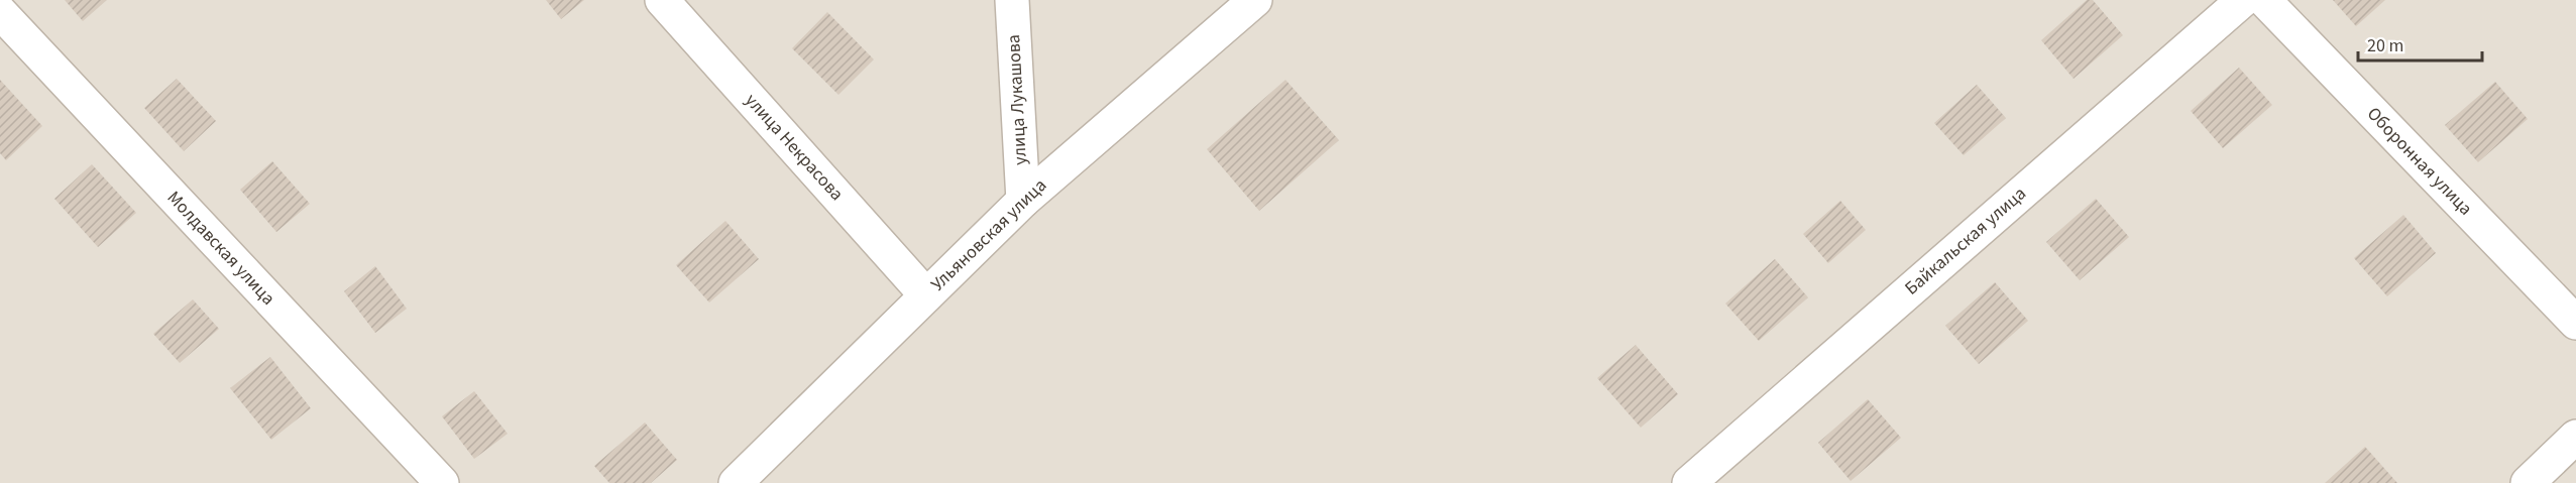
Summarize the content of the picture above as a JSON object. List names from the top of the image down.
{
  "streets": {
    "street": [
      "улица Лукашова",
      "улица Некрасова",
      "Оборонная улица",
      "Ульяновская улица",
      "Байкальская улица",
      "Молдавская улица"
    ]
  },
  "crossings": [
    ["улица Лукашова", "Ульяновская улица"],
    ["улица Некрасова", "Ульяновская улица"]
  ],
  "scale_bar": "20 m"
}
